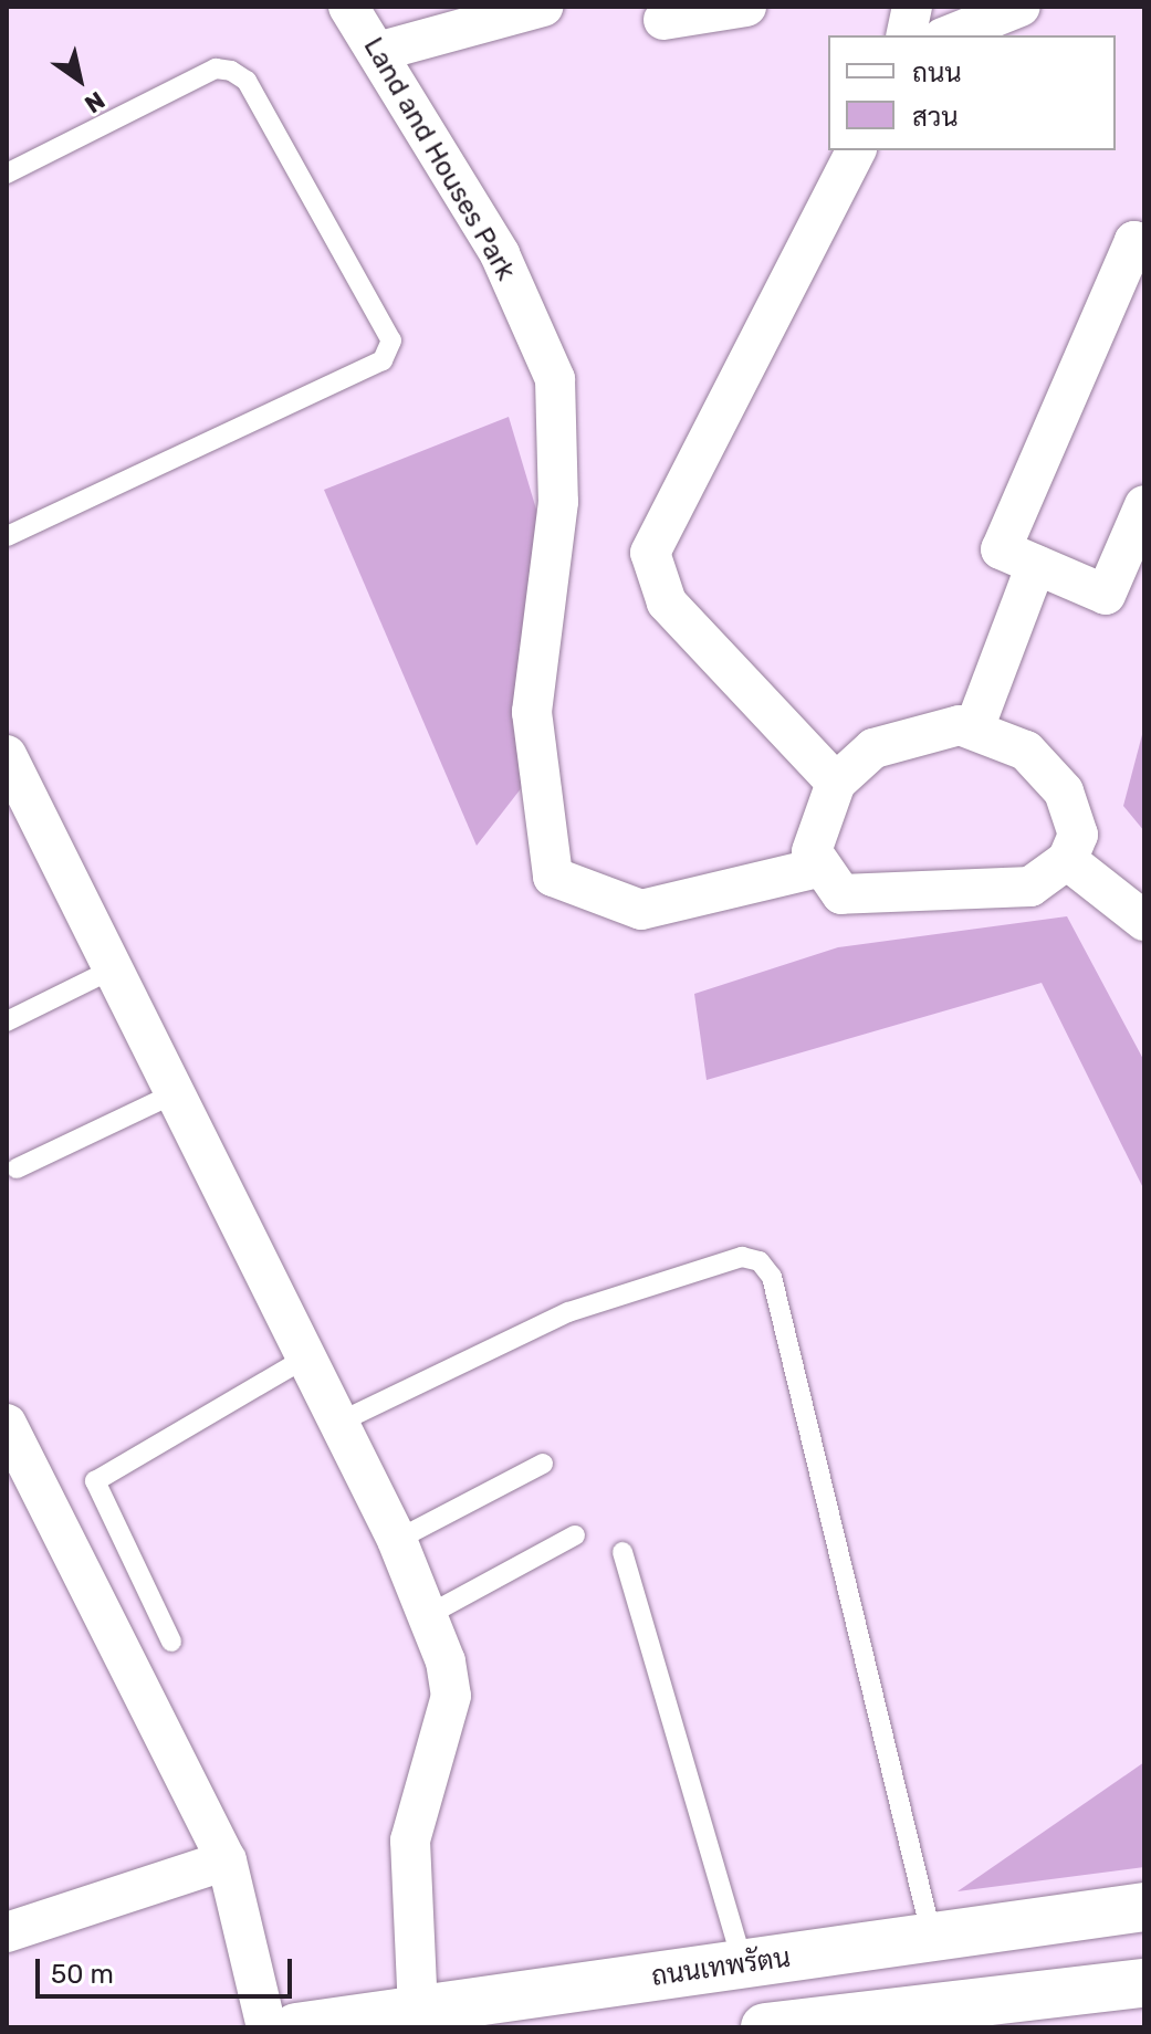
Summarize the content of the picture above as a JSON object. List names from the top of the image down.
{
  "streets": {
    "main road": ["ถนนเทพรัตน"],
    "street": ["Land and Houses Park"]
  },
  "legend": ["ถนน", "สวน"],
  "scale_bar": "50 m",
  "north": "bottom right"
}
